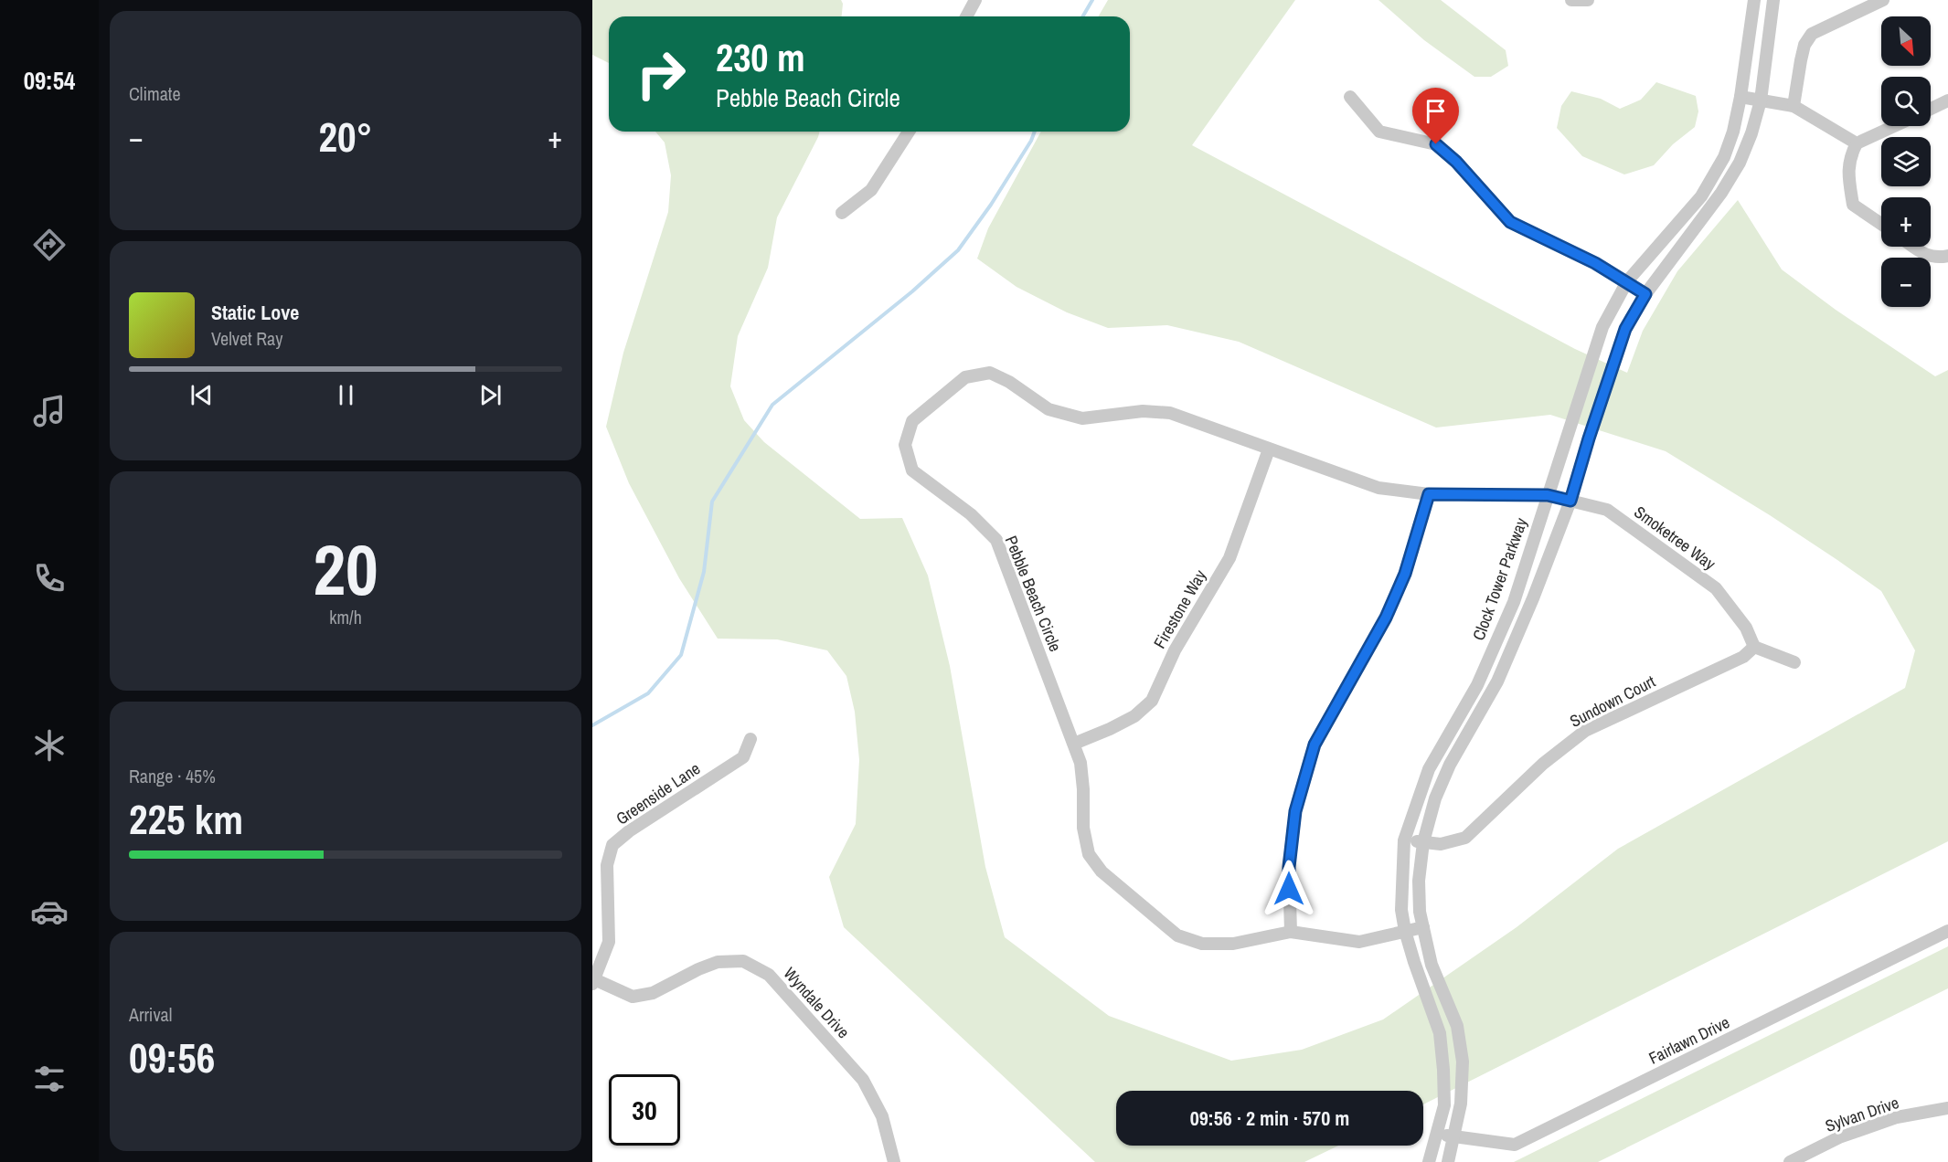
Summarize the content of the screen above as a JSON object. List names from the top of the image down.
{
  "streets": {
    "street": [
      "Smoketree Way",
      "Clock Tower Parkway",
      "Pebble Beach Circle",
      "Firestone Way",
      "Sundown Court",
      "Greenside Lane",
      "Wyndale Drive",
      "Fairlawn Drive",
      "Sylvan Drive"
    ]
  },
  "crossings": [
    ["Smoketree Way", "Clock Tower Parkway"],
    ["Smoketree Way", "Pebble Beach Circle"],
    ["Smoketree Way", "Sundown Court"],
    ["Clock Tower Parkway", "Pebble Beach Circle"],
    ["Clock Tower Parkway", "Sundown Court"],
    ["Clock Tower Parkway", "Fairlawn Drive"],
    ["Pebble Beach Circle", "Firestone Way"],
    ["Greenside Lane", "Wyndale Drive"]
  ],
  "north": "bottom right",
  "page": {
    "tabs": "09:54",
    "tile": [
      "Climate",
      ["20", "km/h"],
      ["Range · 45%", "225 km"],
      ["Arrival", "09:56"]
    ],
    "map_buttons": ["+", "−"],
    "turn": ["230 m", "Pebble Beach Circle"],
    "heat": ["−", "20°", "+"],
    "song": ["Static Love", "Velvet Ray"],
    "limit": "30",
    "trip": "09:56 · 2 min · 570 m"
  }
}
